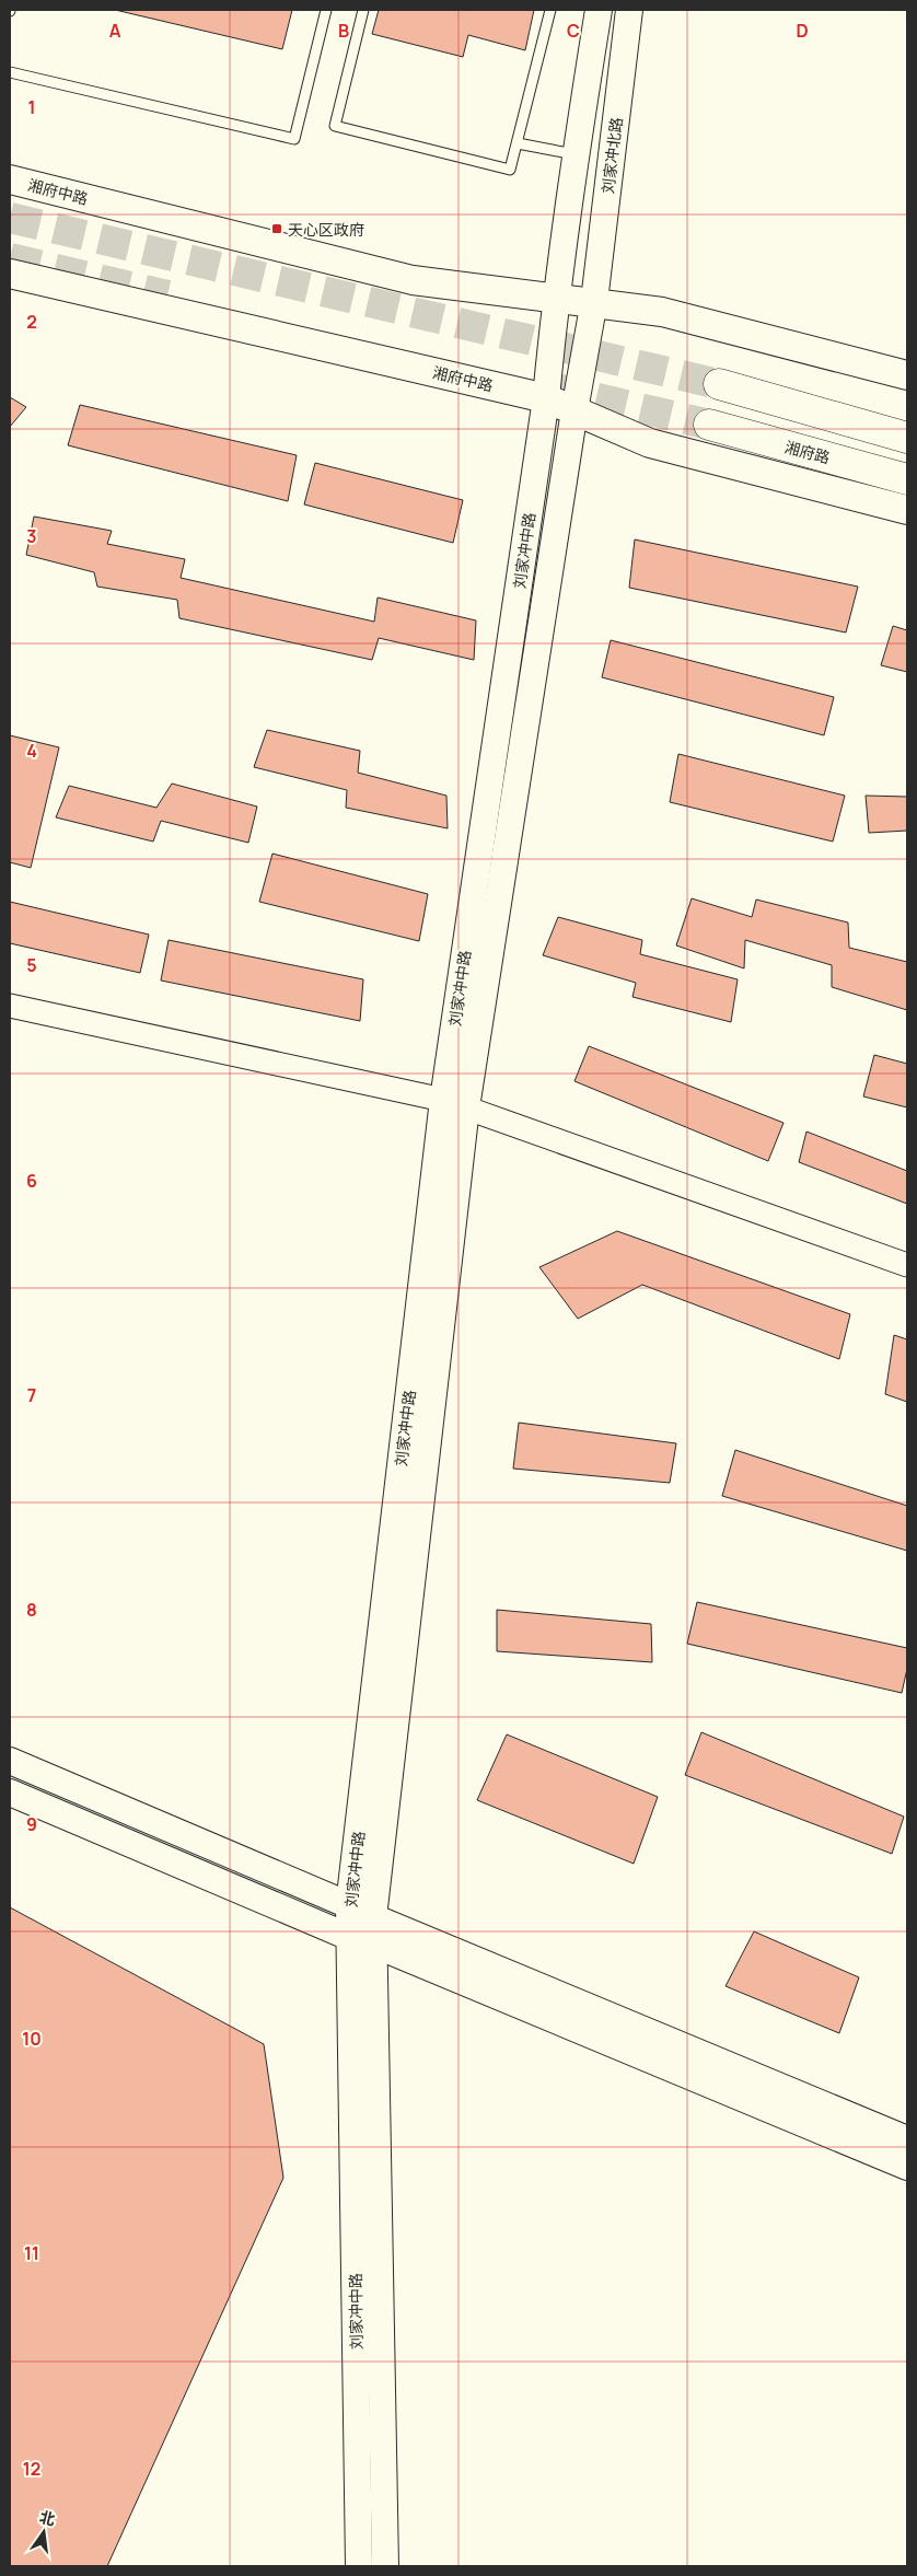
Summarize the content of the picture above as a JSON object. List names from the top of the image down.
{
  "streets": {
    "highway": ["湘府路"],
    "main road": ["刘家冲北路", "湘府中路", "刘家冲中路"]
  },
  "crossings": [
    ["刘家冲北路", "湘府中路"],
    ["刘家冲北路", "刘家冲中路"],
    ["湘府中路", "刘家冲中路"]
  ],
  "places": {
    "transit": ["天心区政府"]
  },
  "north": "top",
  "grid": {
    "columns": [
      "A",
      "B",
      "C",
      "D"
    ],
    "rows": [
      "1",
      "2",
      "3",
      "4",
      "5",
      "6",
      "7",
      "8",
      "9",
      "10",
      "11",
      "12"
    ]
  }
}
